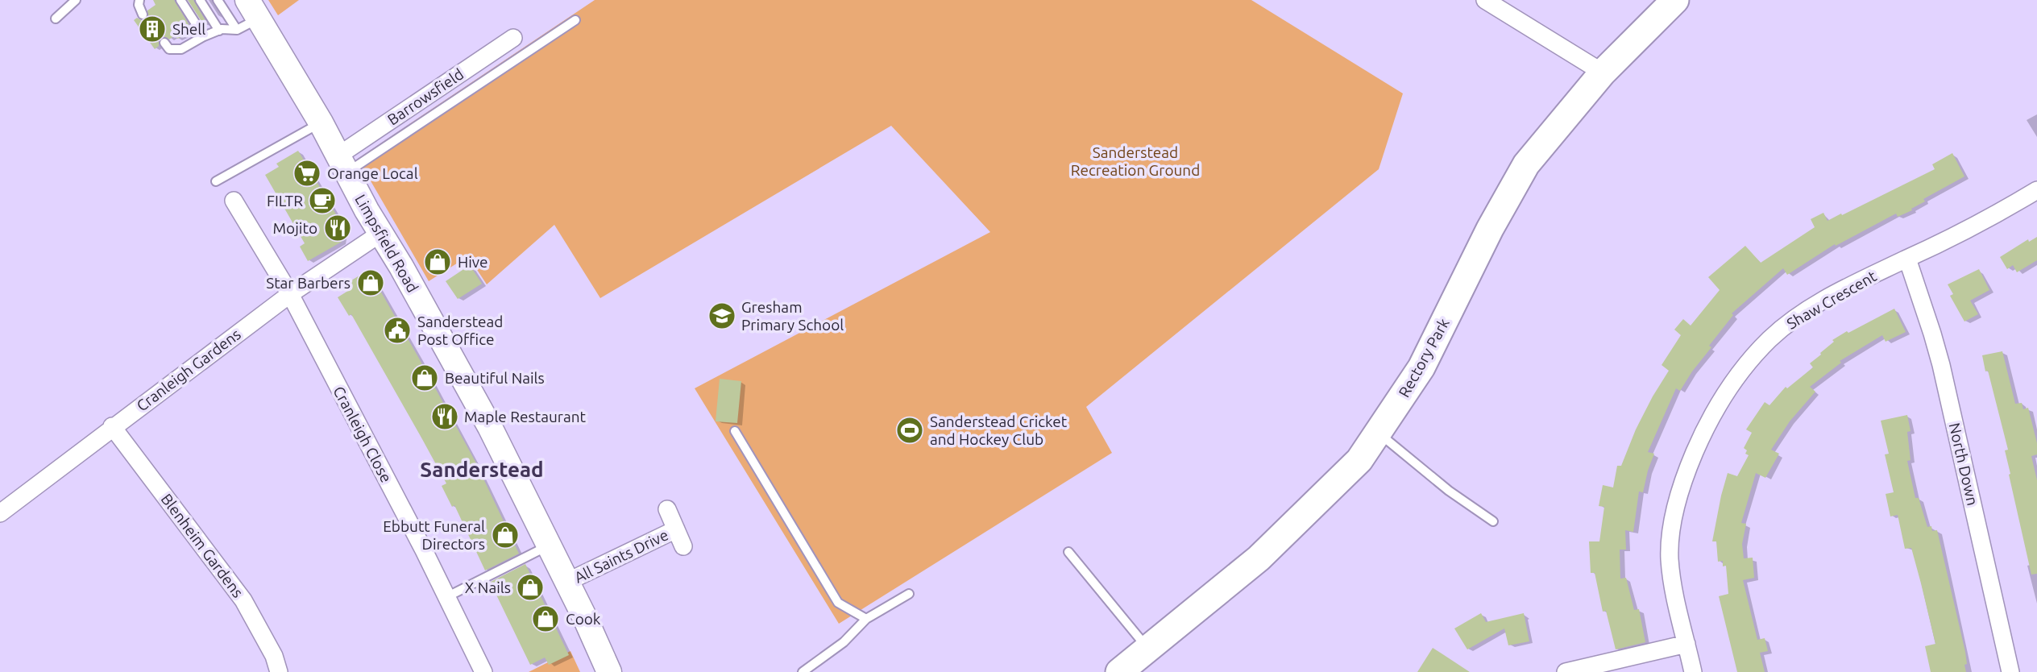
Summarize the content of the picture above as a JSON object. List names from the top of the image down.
{
  "streets": {
    "main road": ["Limpsfield Road", "Rectory Park"],
    "street": [
      "Barrowsfield",
      "Shaw Crescent",
      "Cranleigh Gardens",
      "Cranleigh Close",
      "North Down",
      "Blenheim Gardens",
      "All Saints Drive"
    ]
  },
  "crossings": [
    ["Barrowsfield", "Limpsfield Road"],
    ["Limpsfield Road", "Cranleigh Gardens"],
    ["Limpsfield Road", "All Saints Drive"],
    ["Shaw Crescent", "North Down"],
    ["Cranleigh Gardens", "Cranleigh Close"],
    ["Cranleigh Gardens", "Blenheim Gardens"]
  ],
  "districts": ["Sanderstead"],
  "parks": ["Sanderstead Recreation Ground"],
  "places": {
    "building": ["Shell"],
    "supermarket": ["Orange Local"],
    "cafe": ["FILTR"],
    "restaurant": ["Mojito", "Maple Restaurant"],
    "shop": [
      "Hive",
      "Star Barbers",
      "Beautiful Nails",
      "Ebbutt Funeral Directors",
      "X Nails",
      "Cook"
    ],
    "school or university": ["Gresham Primary School"],
    "public building": ["Sanderstead Post Office"],
    "sports": ["Sanderstead Cricket and Hockey Club"]
  }
}
